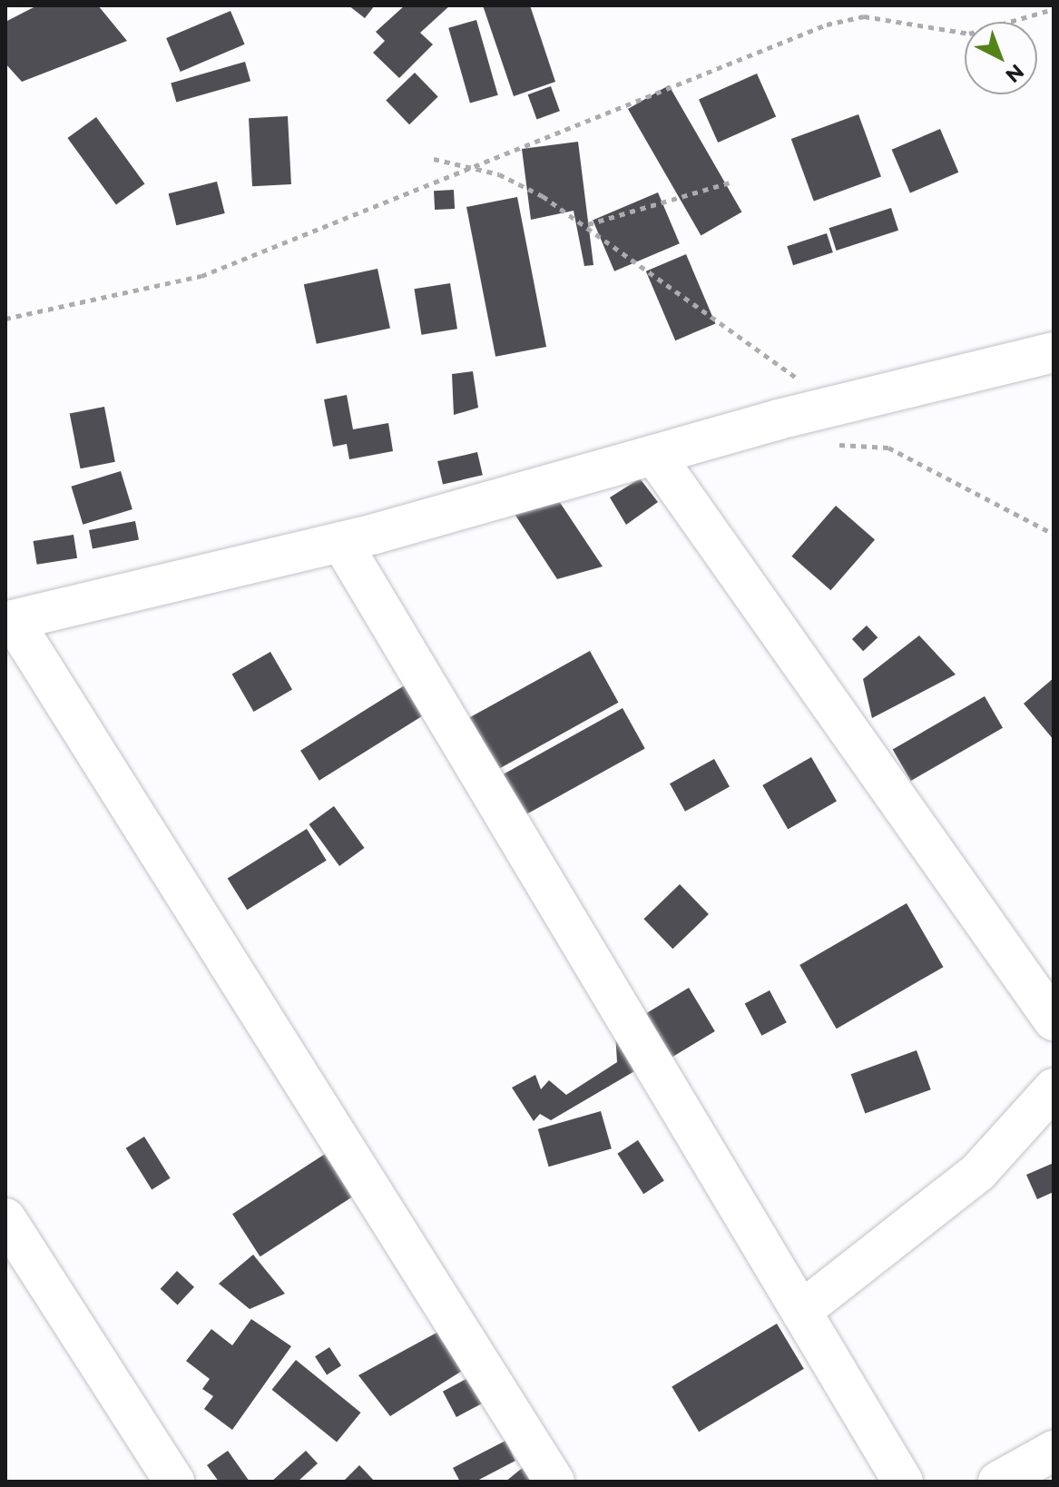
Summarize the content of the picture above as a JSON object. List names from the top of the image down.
{
  "north": "bottom right"
}
